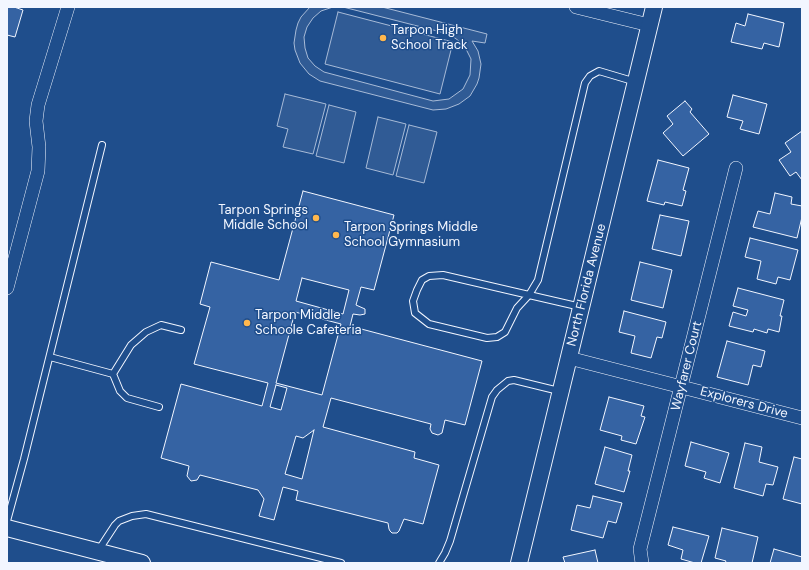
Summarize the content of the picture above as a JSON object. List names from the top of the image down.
{
  "streets": {
    "street": ["North Florida Avenue", "Wayfarer Court", "Explorers Drive"]
  },
  "crossings": [
    ["North Florida Avenue", "Explorers Drive"],
    ["Wayfarer Court", "Explorers Drive"]
  ],
  "places": [
    "Tarpon High School Track",
    "Tarpon Springs Middle School",
    "Tarpon Springs Middle School Gymnasium",
    "Tarpon Middle Schoole Cafeteria"
  ]
}
